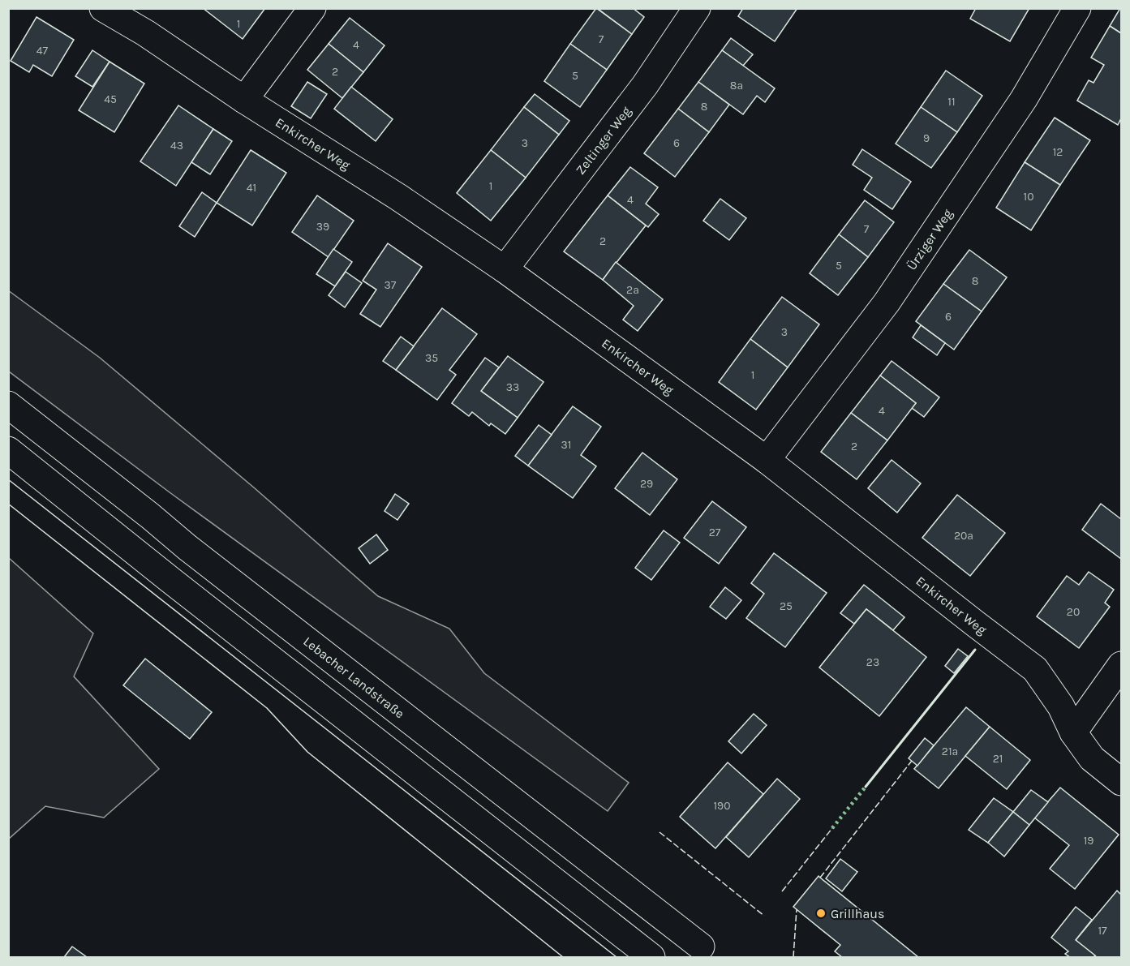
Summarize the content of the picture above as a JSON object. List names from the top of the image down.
{
  "streets": {
    "main road": [
      "Zeltinger Weg",
      "Enkircher Weg",
      "Ürziger Weg",
      "Lebacher Landstraße"
    ]
  },
  "crossings": [
    ["Zeltinger Weg", "Enkircher Weg"],
    ["Enkircher Weg", "Ürziger Weg"]
  ],
  "places": ["Grillhaus"],
  "house_numbers": [
    "1",
    "7",
    "4",
    "47",
    "2",
    "5",
    "8a",
    "45",
    "11",
    "8",
    "9",
    "3",
    "6",
    "43",
    "12",
    "1",
    "41",
    "10",
    "4",
    "39",
    "7",
    "2",
    "5",
    "8",
    "37",
    "2a",
    "6",
    "3",
    "35",
    "1",
    "33",
    "4",
    "31",
    "2",
    "29",
    "27",
    "20a",
    "25",
    "20",
    "23",
    "21a",
    "21",
    "190",
    "19",
    "17"
  ]
}
